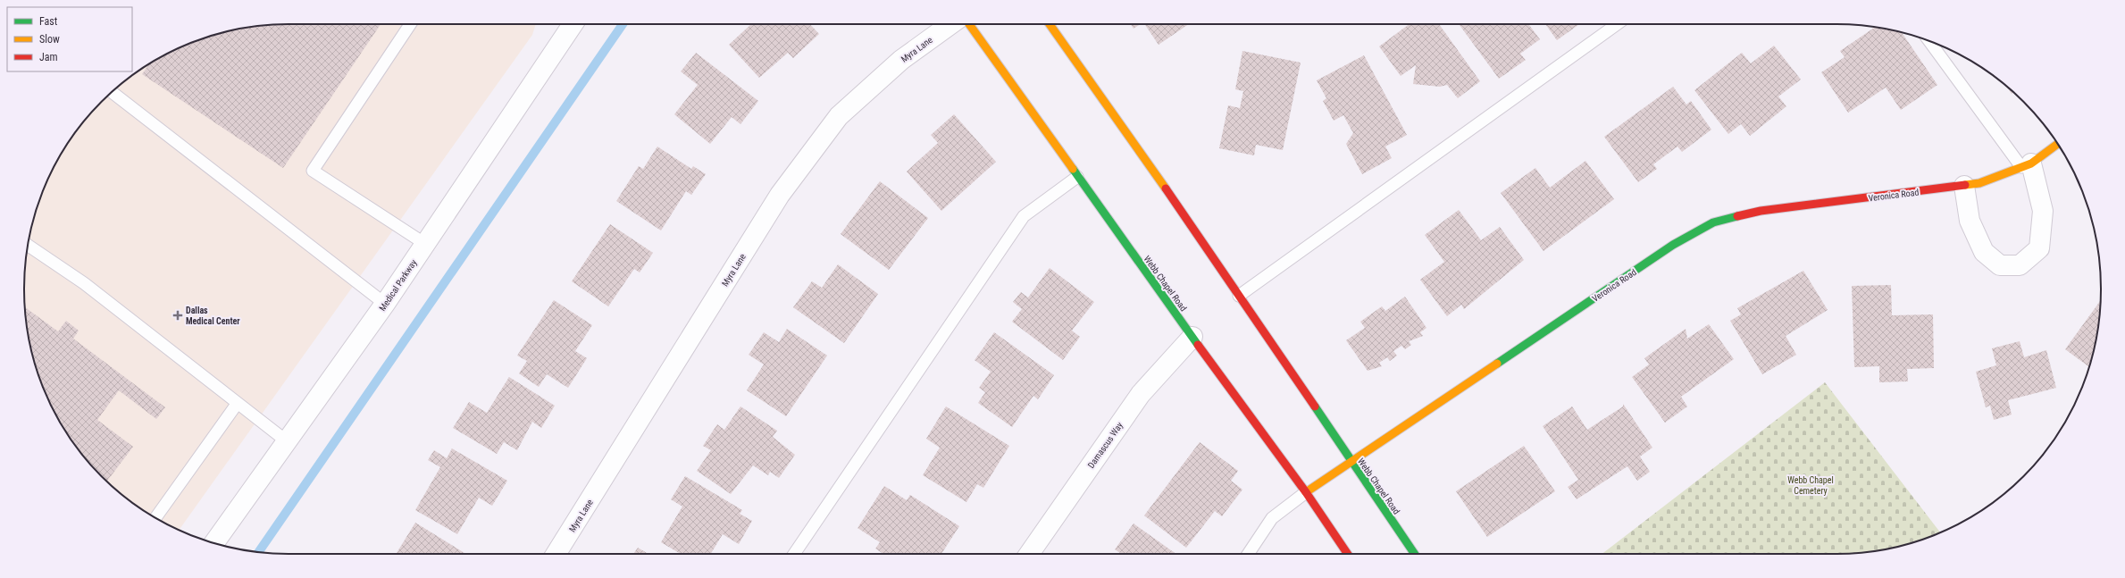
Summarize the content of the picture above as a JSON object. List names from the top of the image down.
{
  "streets": {
    "main road": ["Veronica Road", "Webb Chapel Road"],
    "street": ["Myra Lane", "Medical Parkway", "Damascus Way"]
  },
  "crossings": [
    ["Veronica Road", "Webb Chapel Road"],
    ["Webb Chapel Road", "Damascus Way"]
  ],
  "parks": ["Webb Chapel Cemetery"],
  "places": {
    "health": ["Dallas Medical Center"]
  },
  "legend": ["Fast", "Slow", "Jam"]
}
